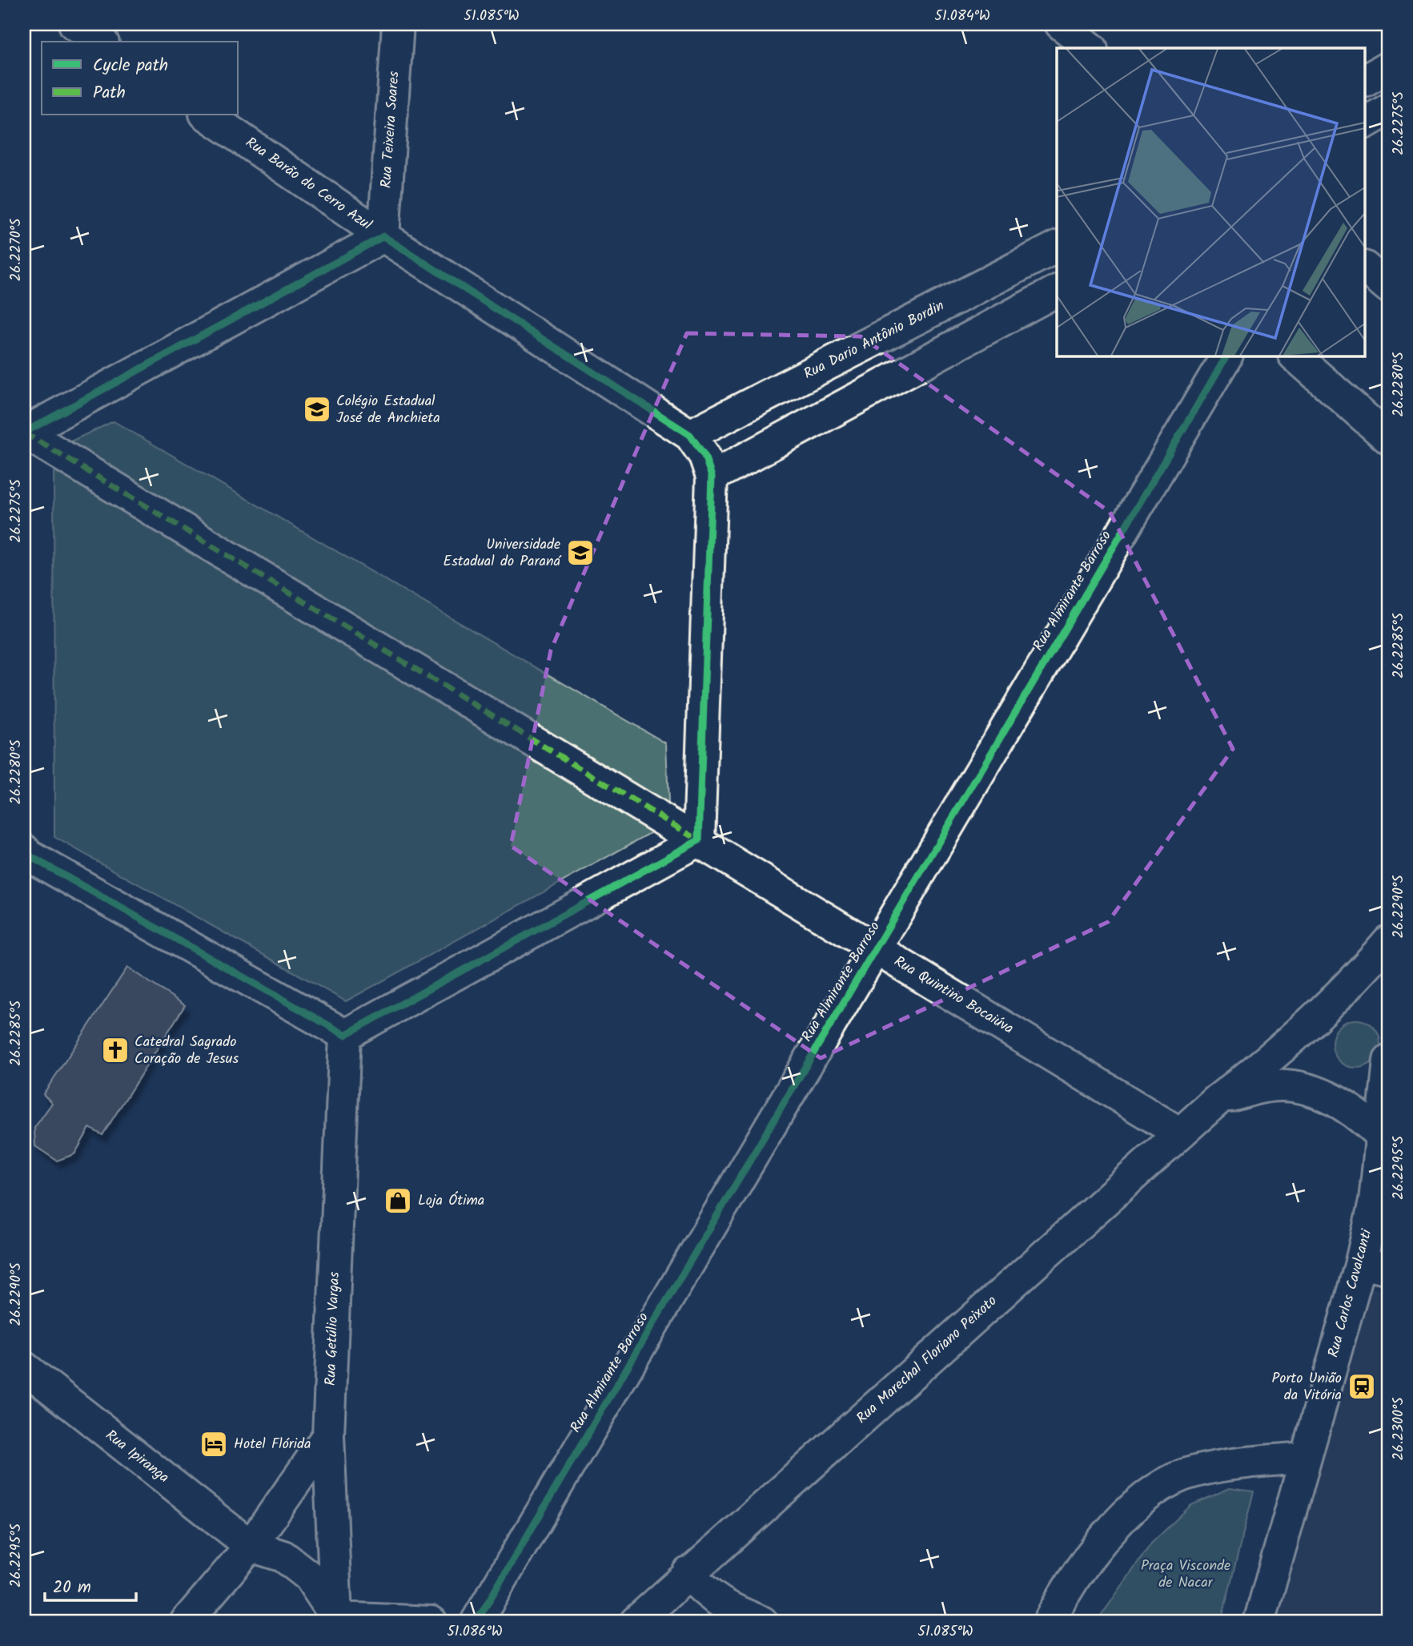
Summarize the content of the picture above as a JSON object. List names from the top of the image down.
{
  "streets": {
    "street": [
      "Rua Teixeira Soares",
      "Rua Barão do Cerro Azul",
      "Rua Dario Antônio Bordin",
      "Rua Almirante Barroso",
      "Rua Quintino Bocaiúva",
      "Rua Carlos Cavalcanti",
      "Rua Getúlio Vargas",
      "Rua Marechal Floriano Peixoto",
      "Rua Ipiranga"
    ]
  },
  "crossings": [
    ["Rua Teixeira Soares", "Rua Barão do Cerro Azul"],
    ["Rua Barão do Cerro Azul", "Rua Dario Antônio Bordin"],
    ["Rua Almirante Barroso", "Rua Quintino Bocaiúva"],
    ["Rua Quintino Bocaiúva", "Rua Marechal Floriano Peixoto"],
    ["Rua Carlos Cavalcanti", "Rua Marechal Floriano Peixoto"]
  ],
  "parks": ["Praça Visconde de Nacar"],
  "places": {
    "school or university": ["Colégio Estadual José de Anchieta", "Universidade Estadual do Paraná"],
    "church": ["Catedral Sagrado Coração de Jesus"],
    "shop": ["Loja Ótima"],
    "station": ["Porto União da Vitória"],
    "hotel": ["Hotel Flórida"]
  },
  "legend": ["Cycle path", "Path"],
  "scale_bar": "20 m",
  "coordinates": [
    "51.085°W",
    "51.084°W",
    "26.2275°S",
    "26.2270°S",
    "26.2280°S",
    "26.2285°S",
    "26.2290°S",
    "26.2295°S",
    "26.2300°S",
    "51.086°W"
  ]
}
